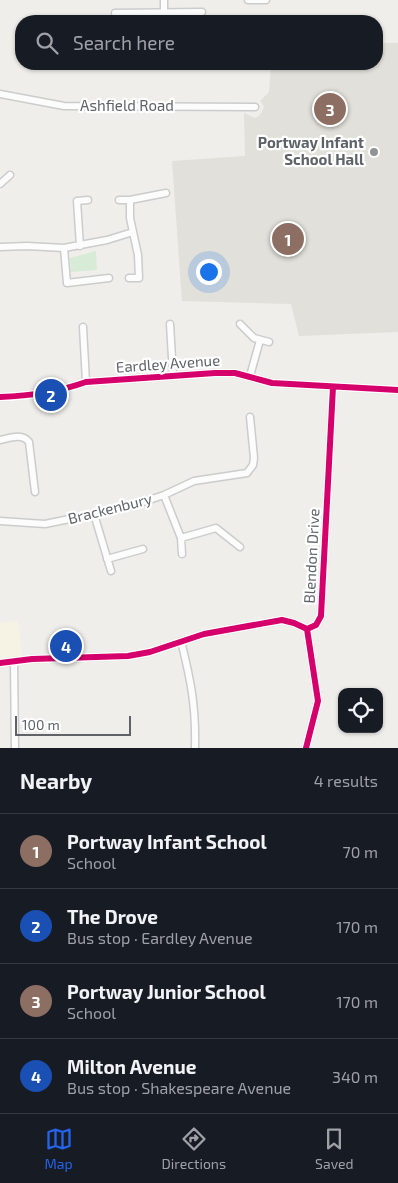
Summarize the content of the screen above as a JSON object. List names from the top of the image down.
{
  "streets": {
    "street": [
      "Ashfield Road",
      "Eardley Avenue",
      "Brackenbury",
      "Blendon Drive"
    ]
  },
  "crossings": [
    ["Eardley Avenue", "Blendon Drive"]
  ],
  "places": ["Portway Infant School Hall"],
  "scale_bar": "100 m",
  "page": {
    "search": "Search here",
    "pins": [
      "3",
      "1",
      "2",
      "4"
    ],
    "scale": "100 m",
    "heading": ["Nearby", "4 results"],
    "list": [
      {
        "mark": "1",
        "name": "Portway Infant School",
        "note": "School",
        "value": "70 m"
      },
      {
        "mark": "2",
        "name": "The Drove",
        "note": "Bus stop · Eardley Avenue",
        "value": "170 m"
      },
      {
        "mark": "3",
        "name": "Portway Junior School",
        "note": "School",
        "value": "170 m"
      },
      {
        "mark": "4",
        "name": "Milton Avenue",
        "note": "Bus stop · Shakespeare Avenue",
        "value": "340 m"
      }
    ],
    "nav": ["Map", "Directions", "Saved"]
  }
}
